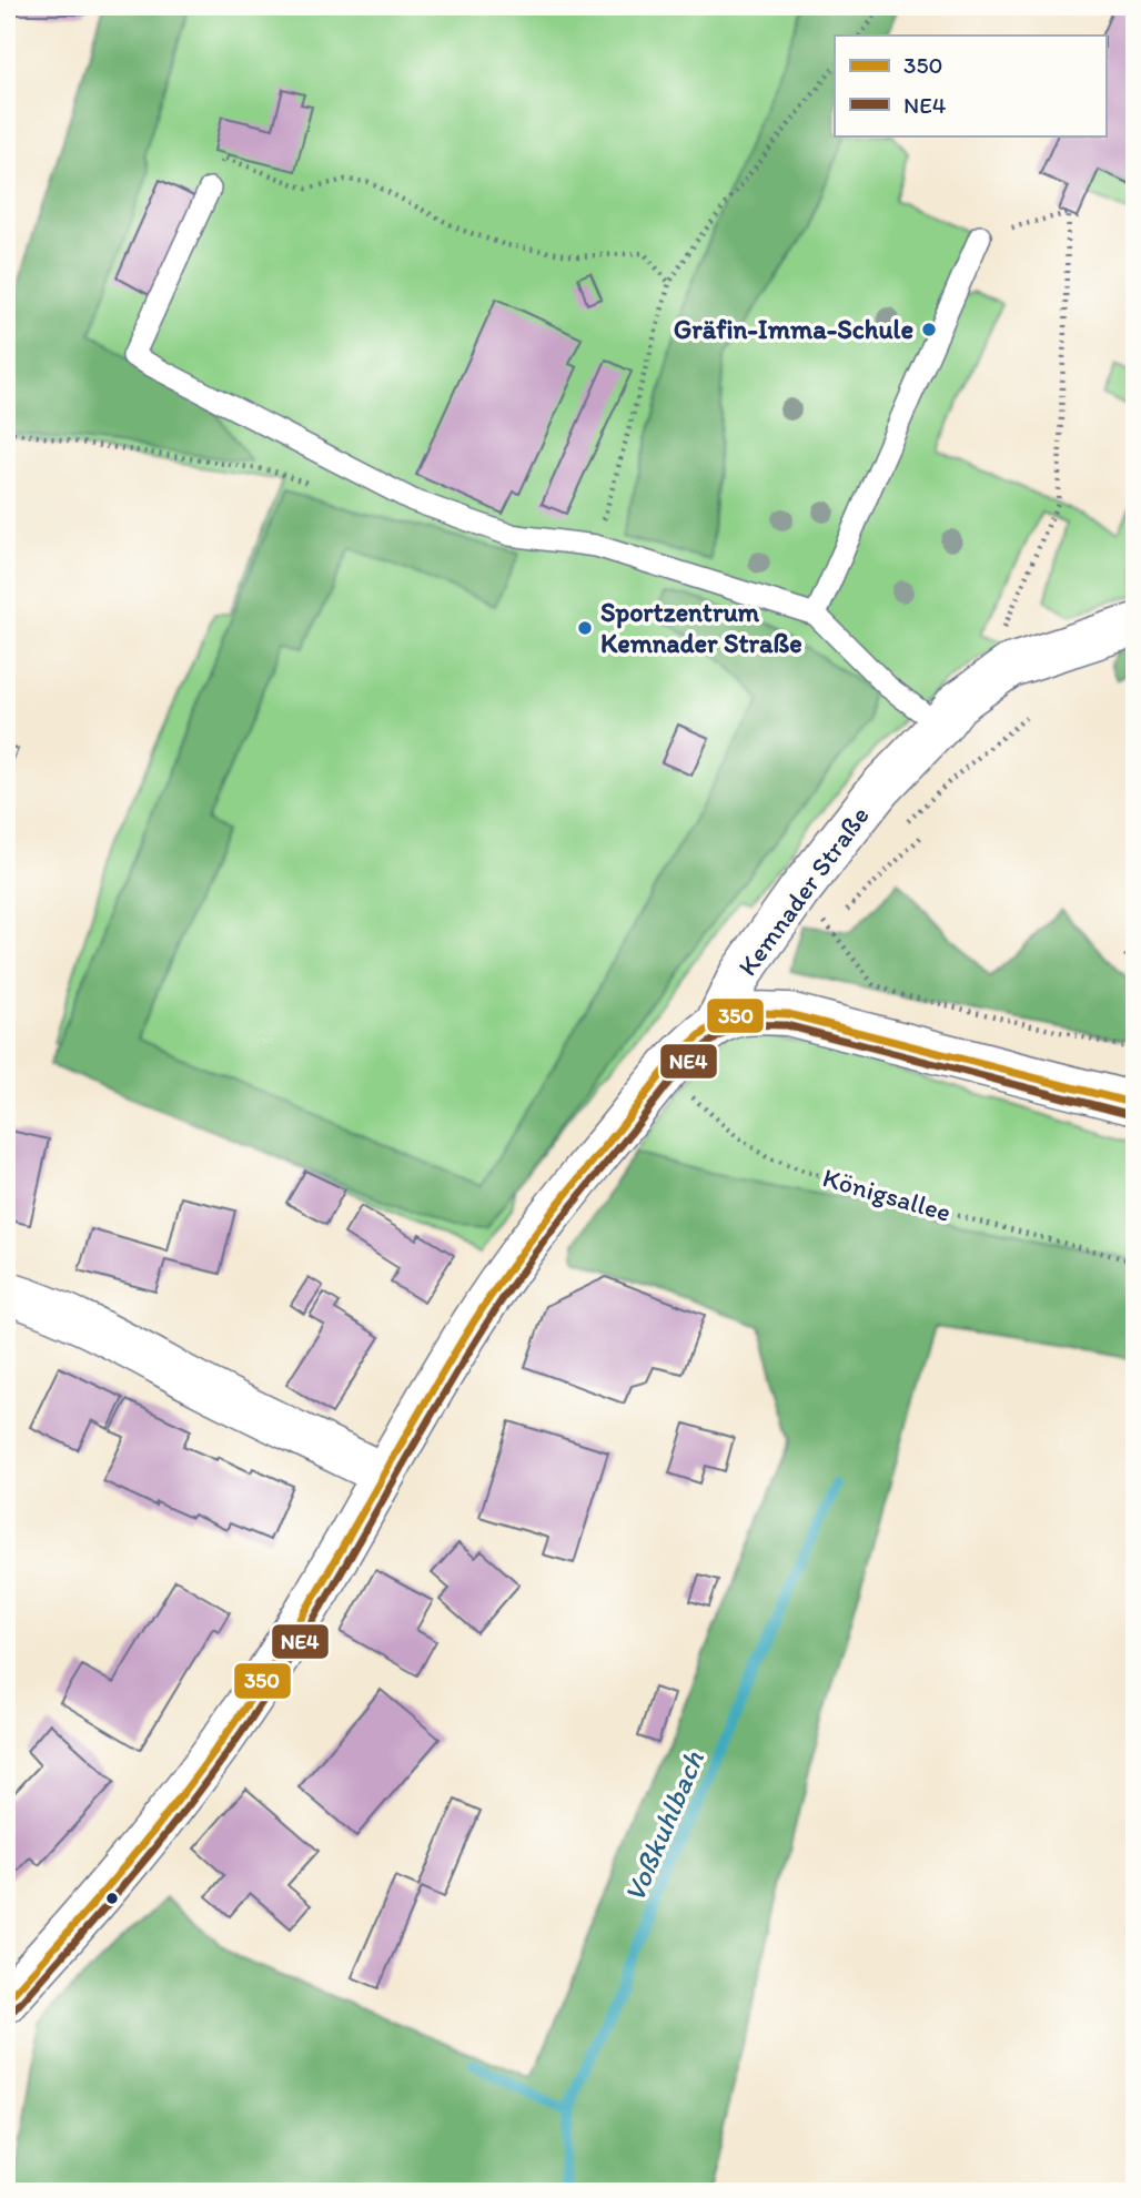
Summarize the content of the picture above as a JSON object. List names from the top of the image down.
{
  "streets": {
    "main road": ["Kemnader Straße"],
    "path": ["Königsallee"]
  },
  "crossings": [
    ["Kemnader Straße", "Königsallee"]
  ],
  "water": ["Voßkuhlbach"],
  "places": ["Gräfin-Imma-Schule", "Sportzentrum Kemnader Straße"],
  "lines": ["transit line 350", "transit line NE4"],
  "legend": ["350", "NE4"]
}
